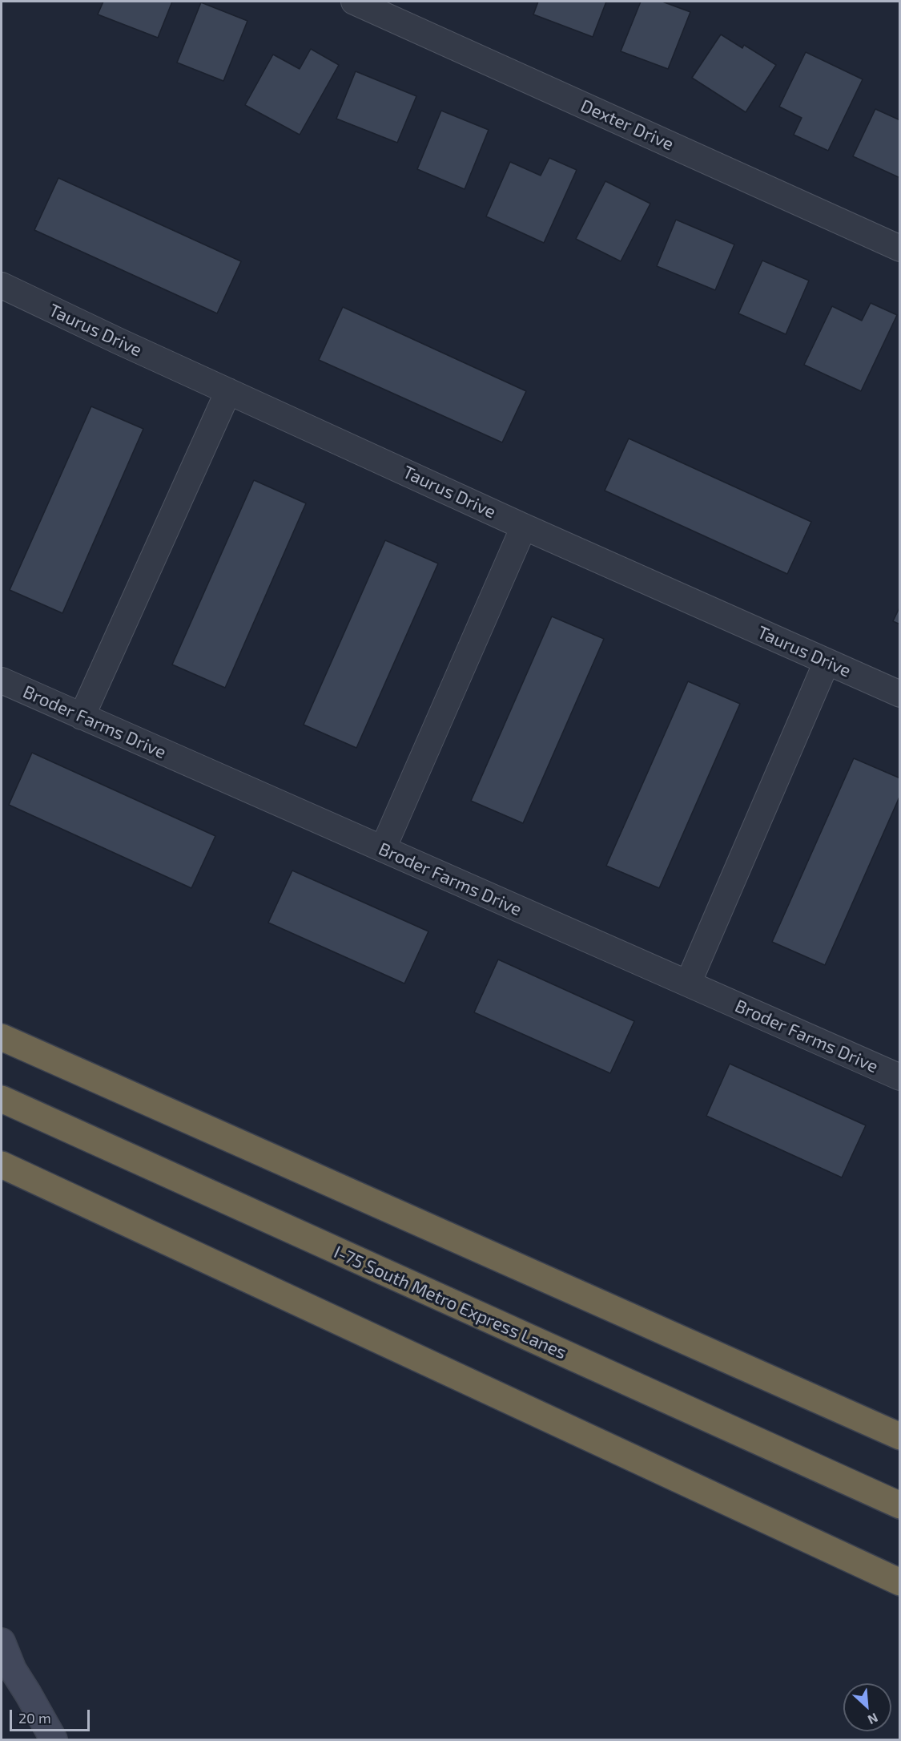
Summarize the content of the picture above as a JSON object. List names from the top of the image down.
{
  "streets": {
    "highway": ["I-75 South Metro Express Lanes"],
    "street": ["Dexter Drive", "Taurus Drive", "Broder Farms Drive"]
  },
  "scale_bar": "20 m",
  "north": "bottom right"
}
